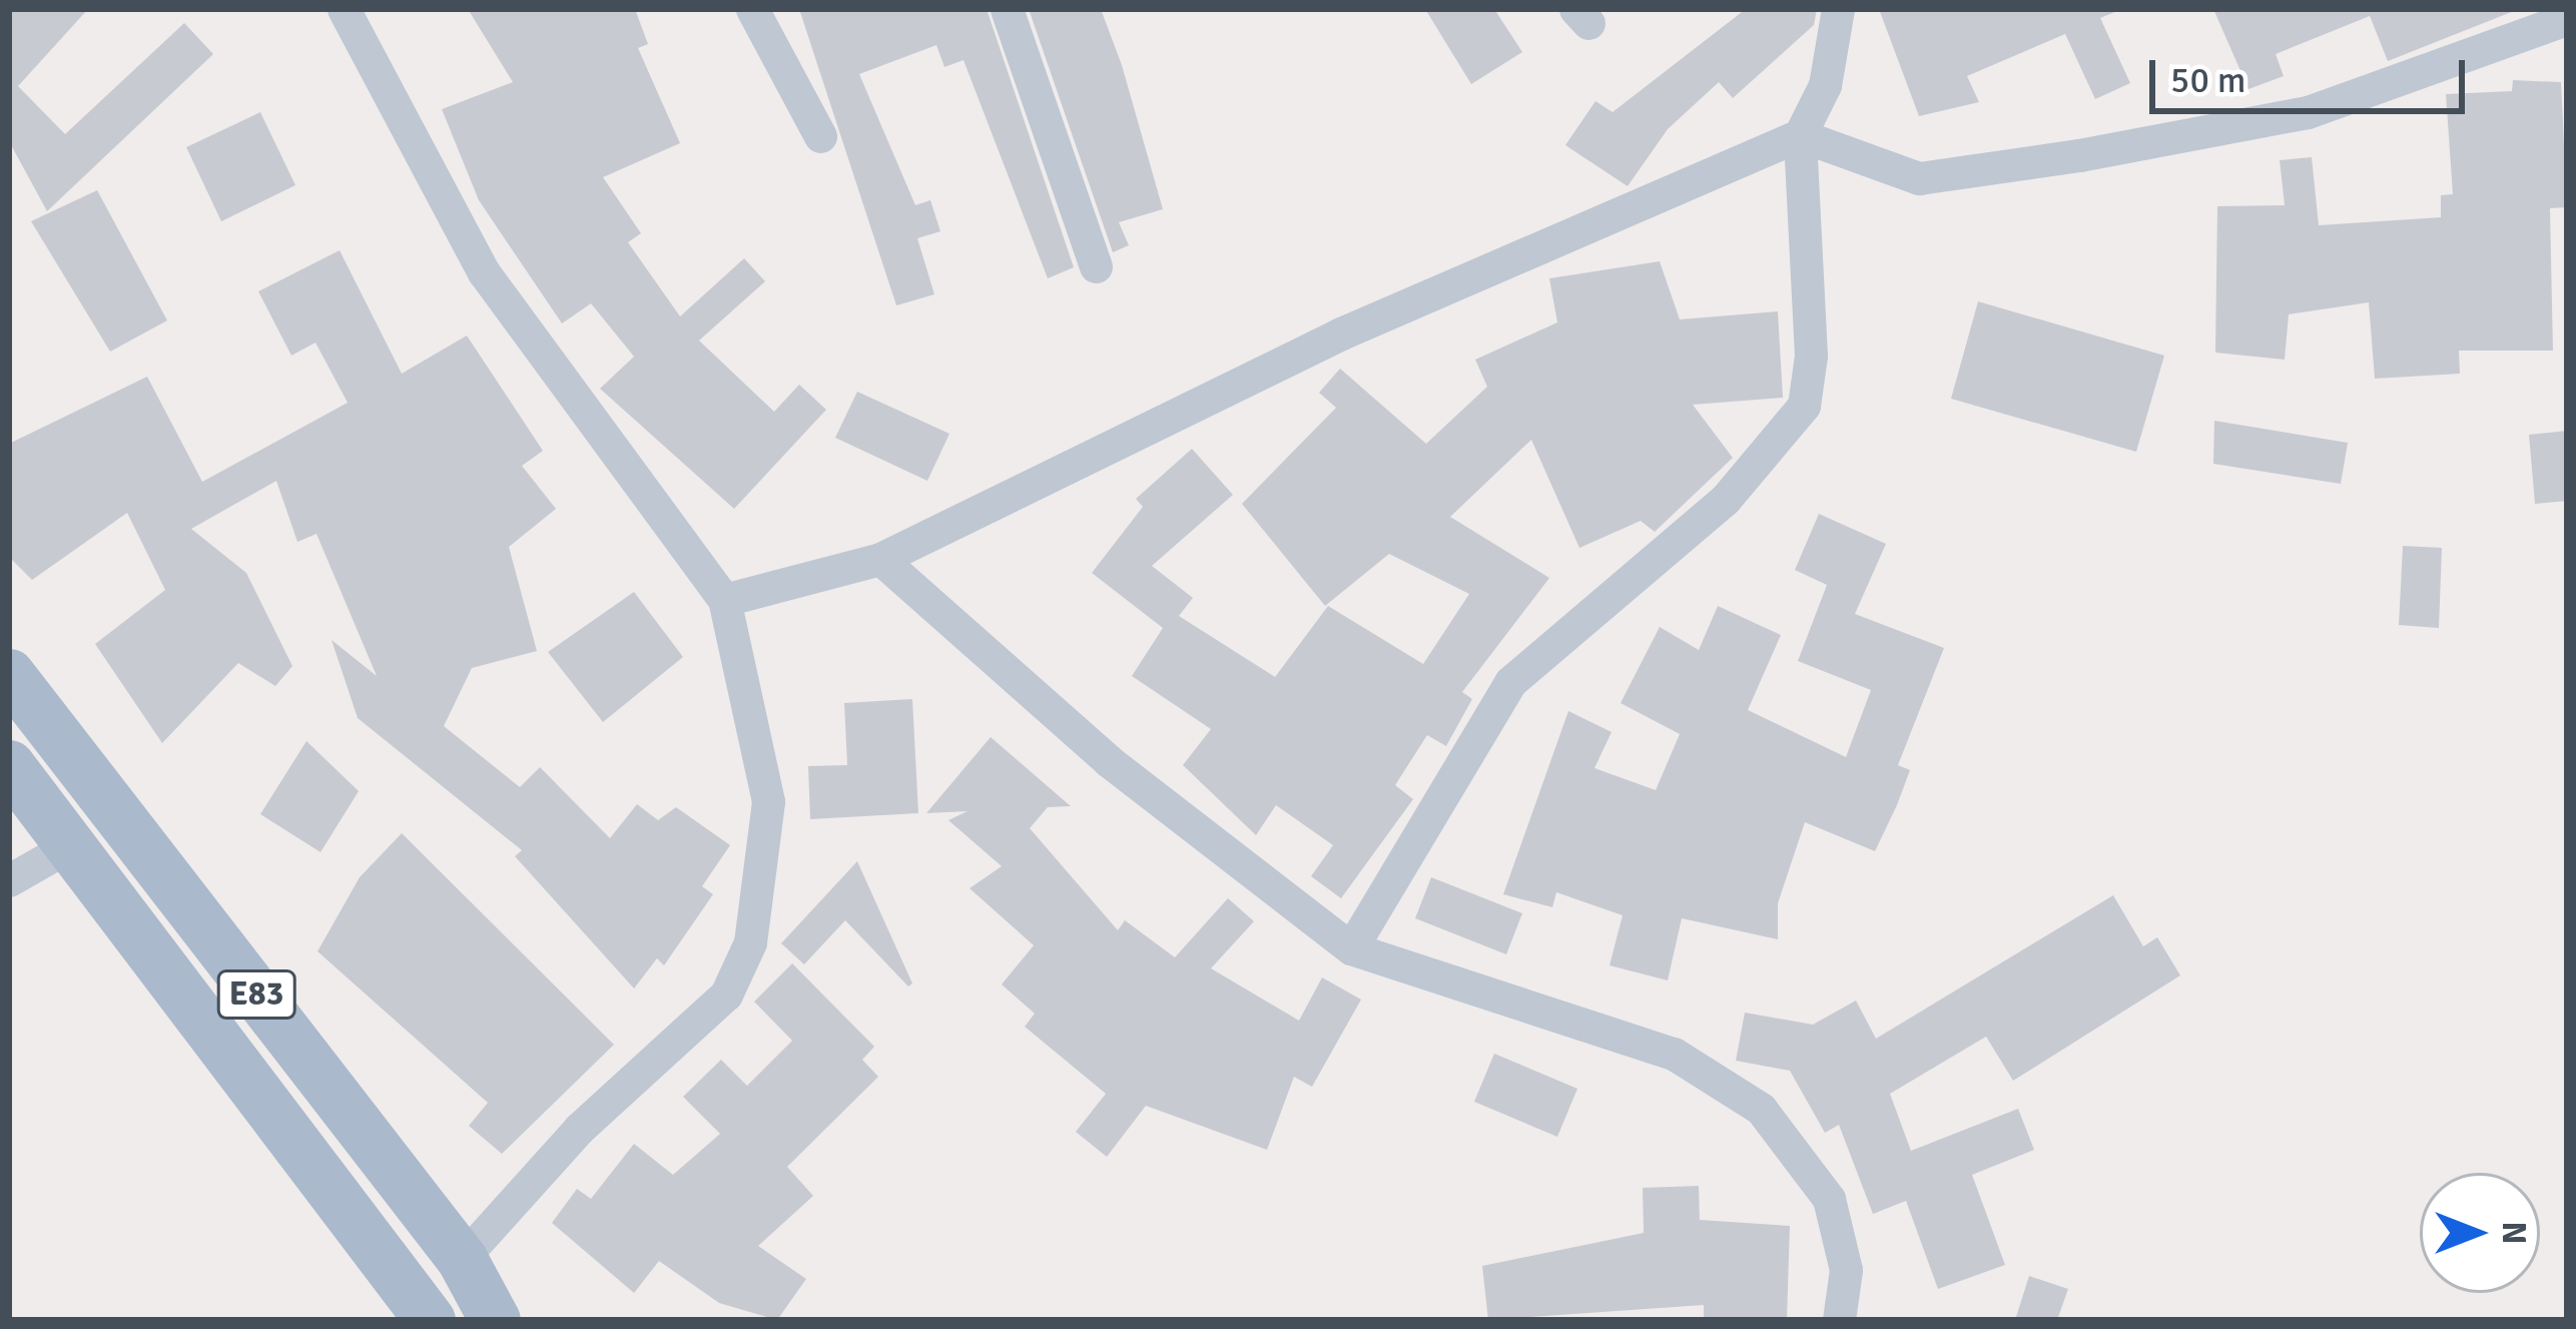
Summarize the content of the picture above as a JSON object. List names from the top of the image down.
{
  "streets": {
    "main road": ["E83"]
  },
  "scale_bar": "50 m",
  "north": "right"
}
